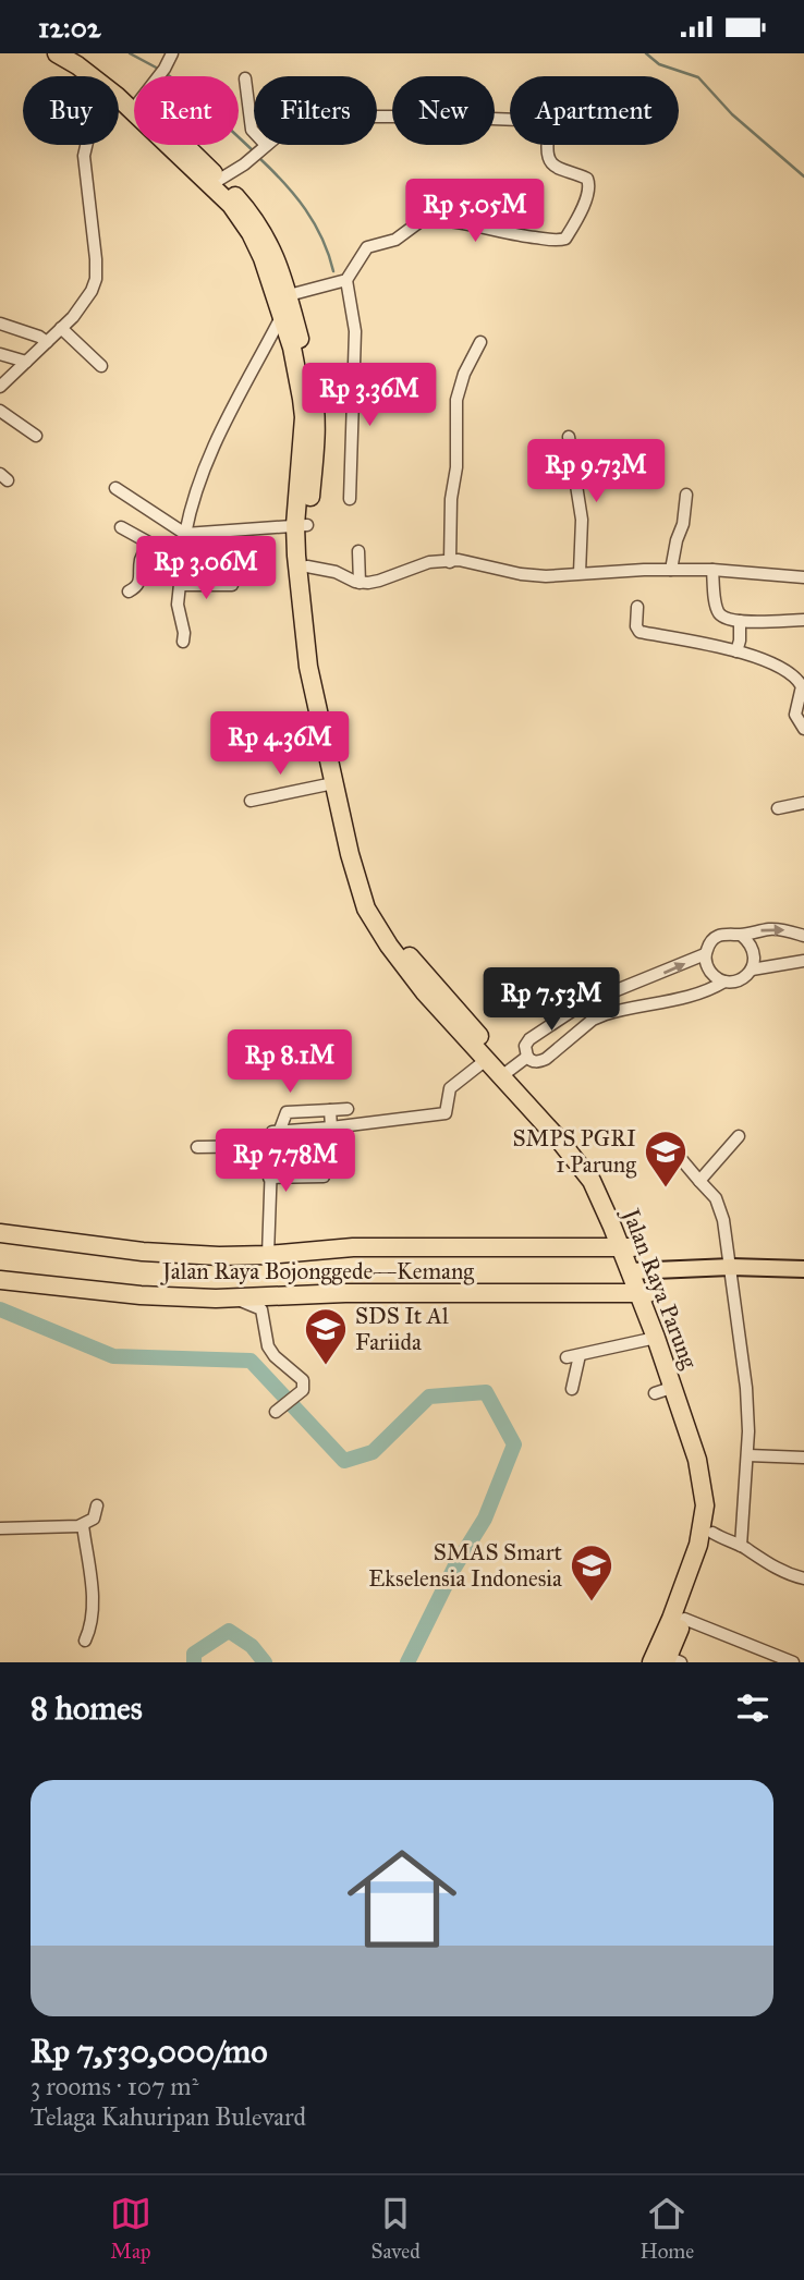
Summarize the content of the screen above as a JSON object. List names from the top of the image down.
{
  "streets": {
    "highway": ["Jalan Raya Bojonggede—Kemang", "Jalan Raya Parung"]
  },
  "crossings": [
    ["Jalan Raya Bojonggede—Kemang", "Jalan Raya Parung"]
  ],
  "places": {
    "school or university": ["SMPS PGRI 1 Parung", "SDS It Al Fariida", "SMAS Smart Ekselensia Indonesia"]
  },
  "page": {
    "status": "12:02",
    "chip": [
      "Buy",
      "Rent",
      "Filters",
      "New",
      "Apartment"
    ],
    "price": [
      "Rp 5.05M",
      "Rp 3.36M",
      "Rp 9.73M",
      "Rp 3.06M",
      "Rp 4.36M",
      "Rp 7.53M",
      "Rp 8.1M",
      "Rp 7.78M"
    ],
    "heading": "8 homes",
    "list": [
      {
        "name": "Rp 7,530,000/mo",
        "note": "3 rooms · 107 m² · Telaga Kahuripan Bulevard"
      }
    ],
    "tabs": ["Map", "Saved", "Home"]
  }
}
